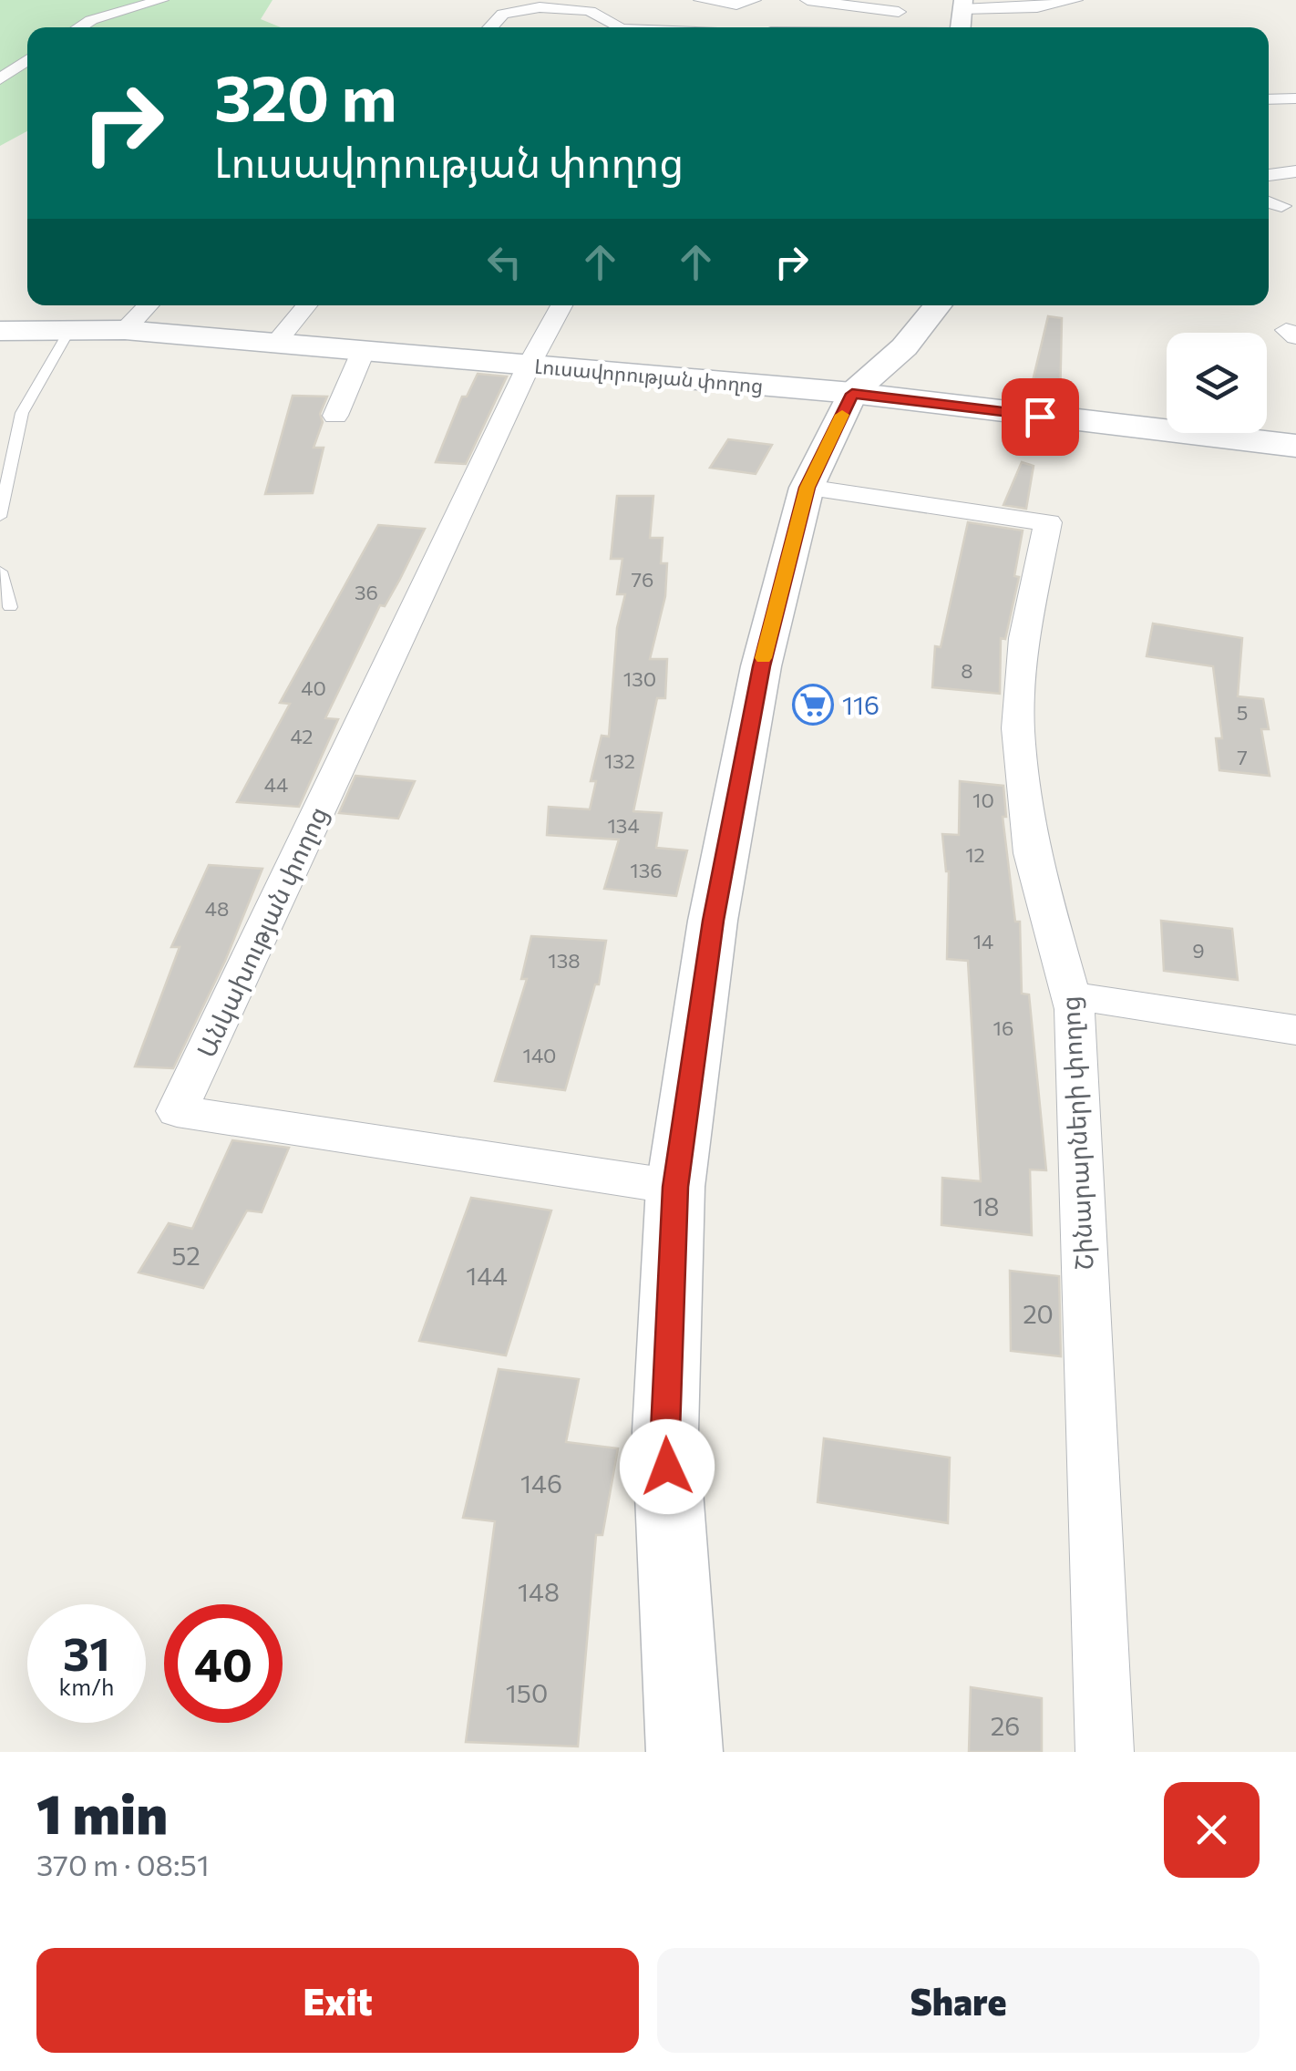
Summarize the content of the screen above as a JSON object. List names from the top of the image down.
{
  "streets": {
    "main road": ["Լուսավորության փողոց"],
    "street": ["Անկախության փողոց", "Շինարարների փողոց"]
  },
  "crossings": [
    ["Լուսավորության փողոց", "Անկախության փողոց"]
  ],
  "places": {
    "supermarket": ["116"]
  },
  "house_numbers": [
    "76",
    "36",
    "8",
    "130",
    "40",
    "5",
    "42",
    "7",
    "132",
    "44",
    "10",
    "134",
    "12",
    "136",
    "48",
    "14",
    "9",
    "138",
    "16",
    "140",
    "18",
    "52",
    "144",
    "20",
    "146",
    "148",
    "150",
    "26"
  ],
  "page": {
    "turn": ["320 m", "Լուսավորության փողոց"],
    "speed": "31 km/h",
    "limit": "40",
    "heading": ["1 min", "370 m · 08:51"],
    "buttons": ["Exit", "Share"]
  }
}
